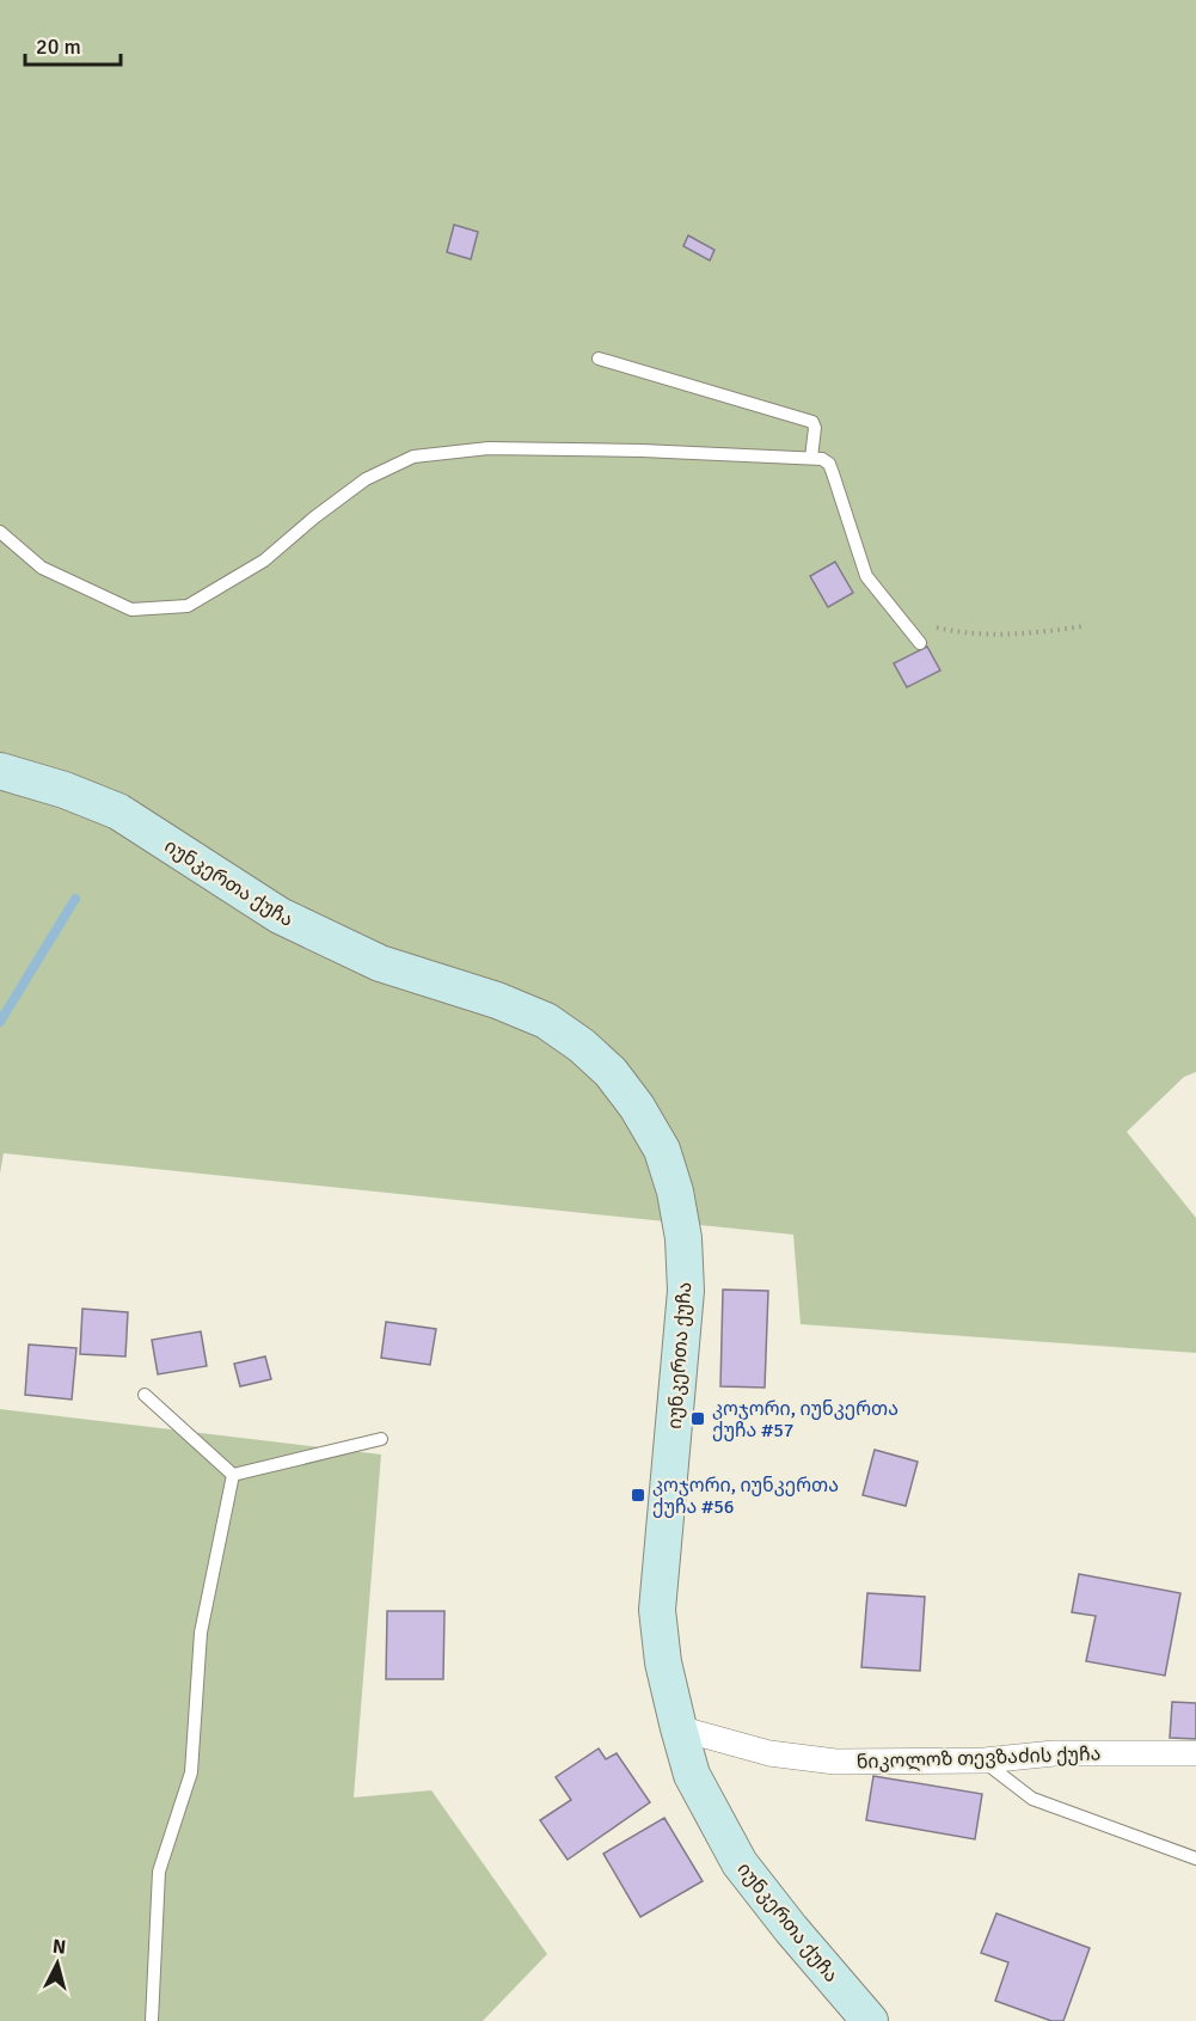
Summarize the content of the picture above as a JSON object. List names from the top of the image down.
{
  "streets": {
    "main road": ["იუნკერთა ქუჩა"],
    "street": ["ნიკოლოზ თევზაძის ქუჩა"]
  },
  "crossings": [
    ["იუნკერთა ქუჩა", "ნიკოლოზ თევზაძის ქუჩა"]
  ],
  "places": {
    "transit": ["კოჯორი, იუნკერთა ქუჩა #57", "კოჯორი, იუნკერთა ქუჩა #56"]
  },
  "scale_bar": "20 m",
  "north": "top"
}
